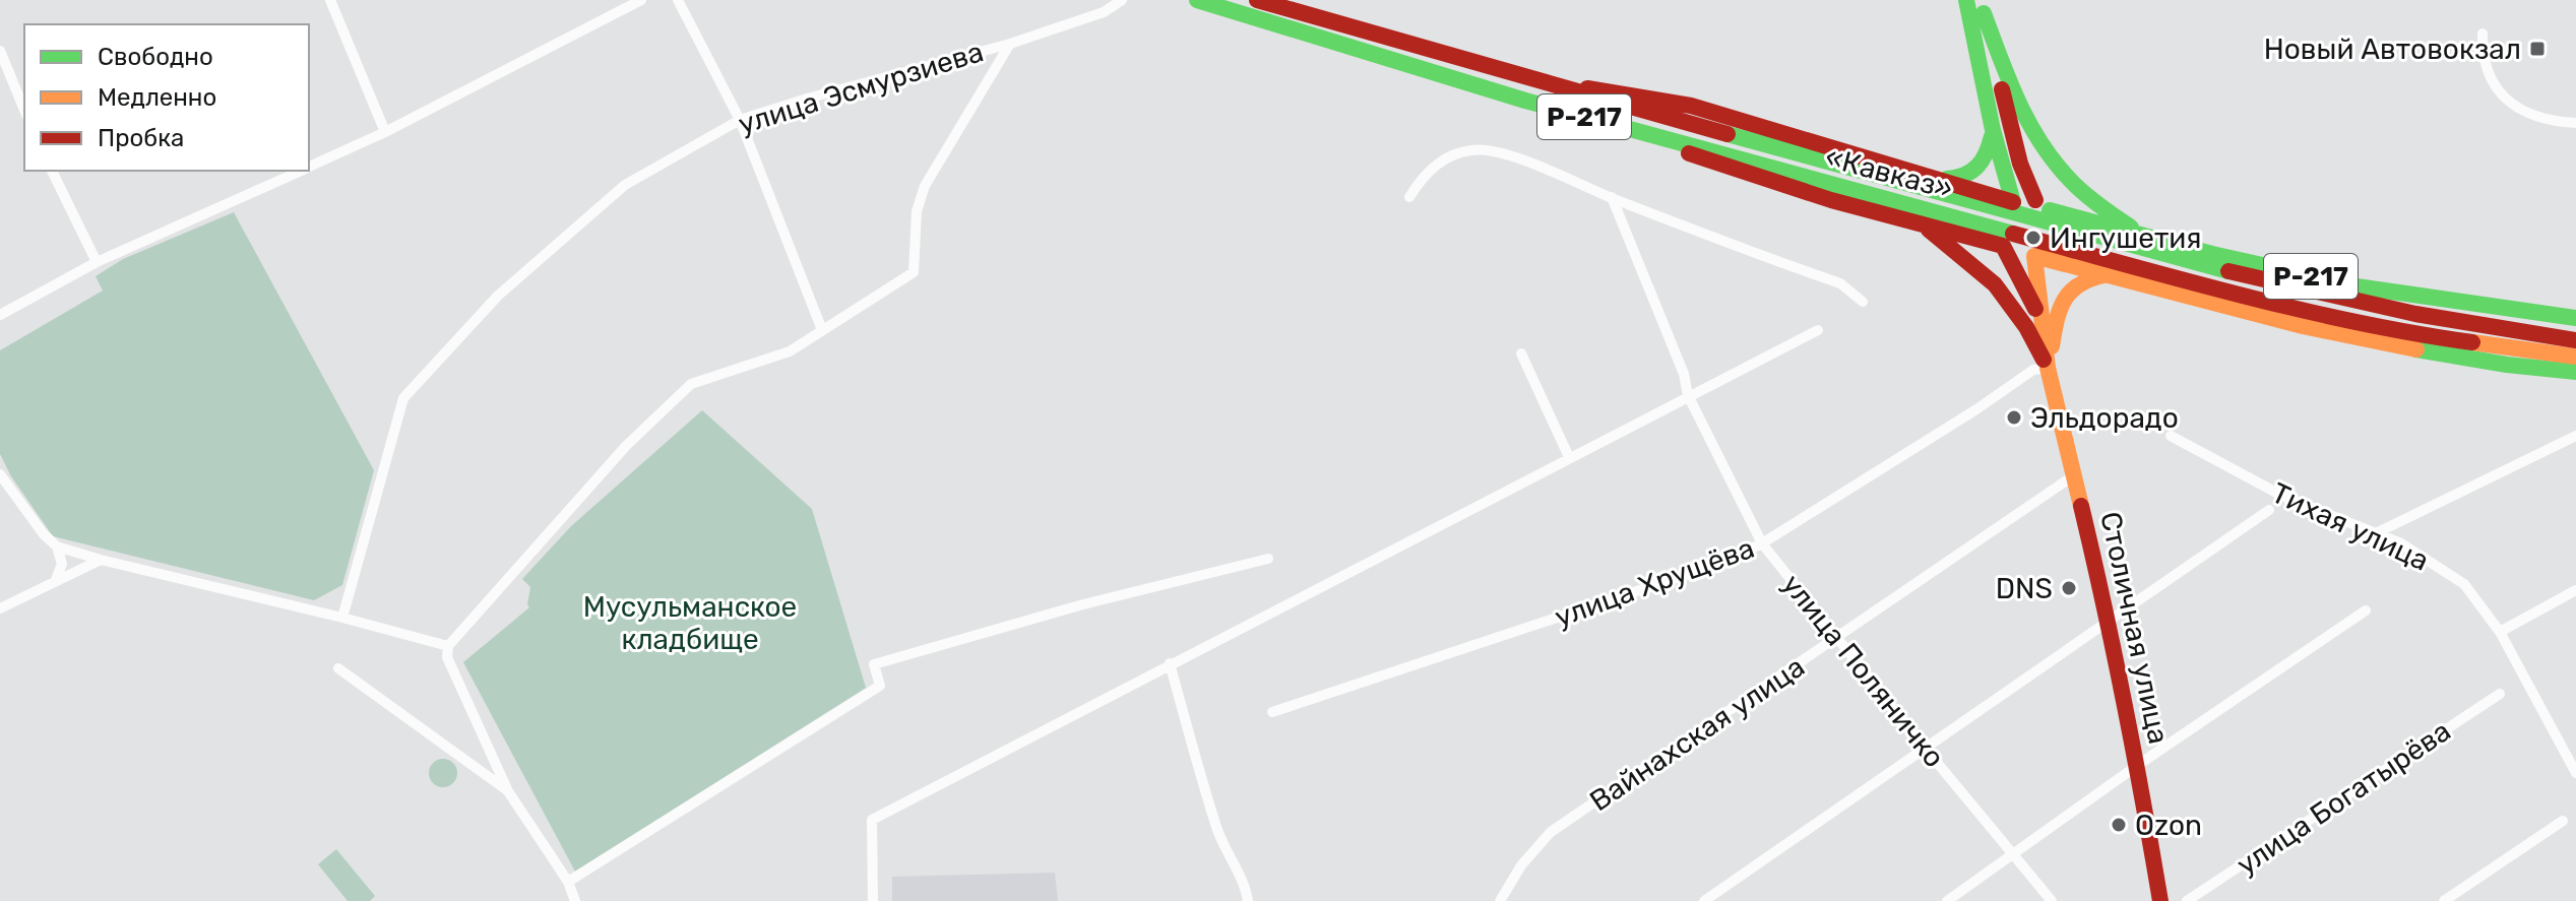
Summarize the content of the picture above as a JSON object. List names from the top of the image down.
{
  "streets": {
    "main road": ["Р-217", "«Кавказ»", "Столичная улица"],
    "street": [
      "улица Эсмурзиева",
      "Тихая улица",
      "улица Хрущёва",
      "улица Поляничко",
      "Вайнахская улица",
      "улица Богатырёва"
    ]
  },
  "crossings": [
    ["Р-217", "«Кавказ»"],
    ["Р-217", "улица Хрущёва"],
    ["Р-217", "Столичная улица"],
    ["улица Хрущёва", "Столичная улица"],
    ["улица Хрущёва", "улица Поляничко"],
    ["Столичная улица", "Вайнахская улица"],
    ["улица Поляничко", "Вайнахская улица"]
  ],
  "parks": ["Мусульманское кладбище"],
  "places": {
    "transit": ["Новый Автовокзал"],
    "other": [
      "Ингушетия",
      "Эльдорадо",
      "DNS",
      "Ozon"
    ]
  },
  "legend": ["Свободно", "Медленно", "Пробка"]
}
